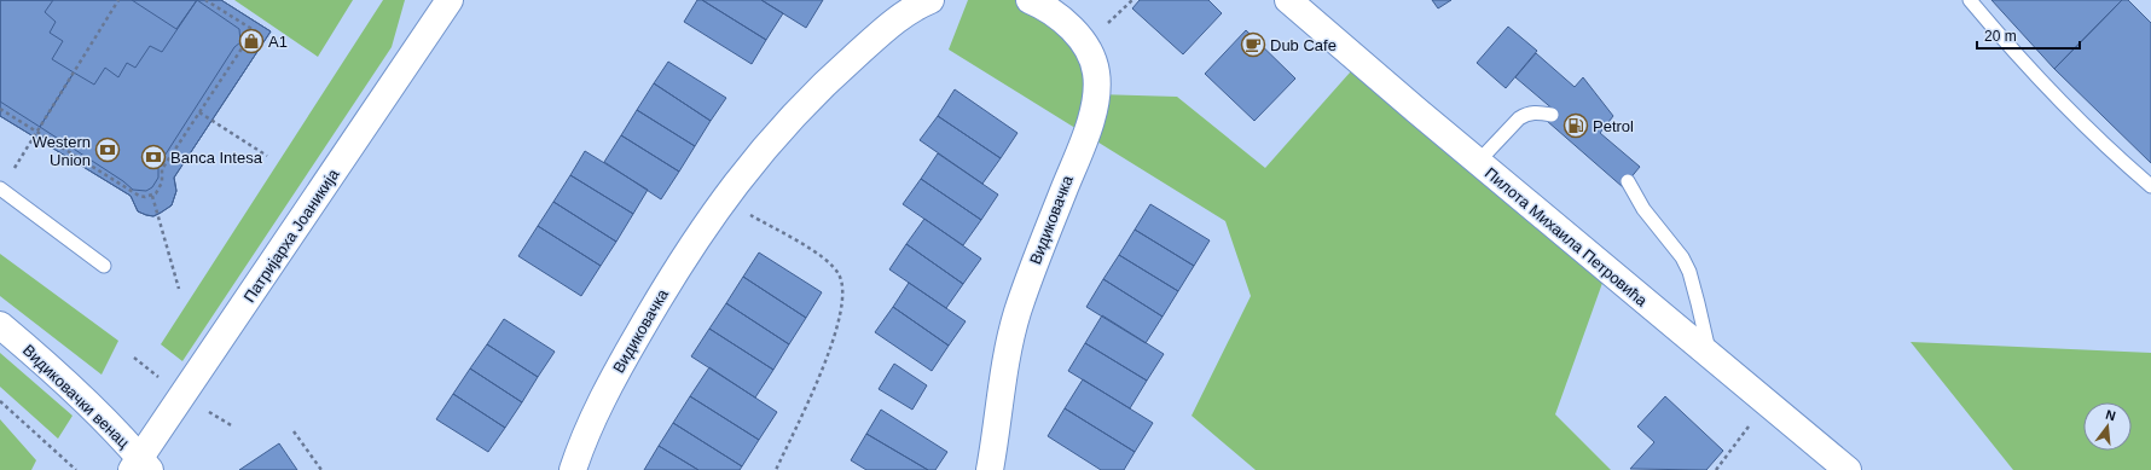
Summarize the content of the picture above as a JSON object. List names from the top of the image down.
{
  "streets": {
    "street": [
      "Видиковачка",
      "Патријарха Јоаникија",
      "Пилота Михаила Петровића",
      "Видиковачки венац"
    ]
  },
  "crossings": [
    ["Патријарха Јоаникија", "Видиковачки венац"]
  ],
  "places": {
    "shop": ["A1"],
    "cafe": ["Dub Cafe"],
    "fuel station": ["Petrol"],
    "bank": ["Western Union", "Banca Intesa"]
  },
  "scale_bar": "20 m",
  "north": "top"
}
